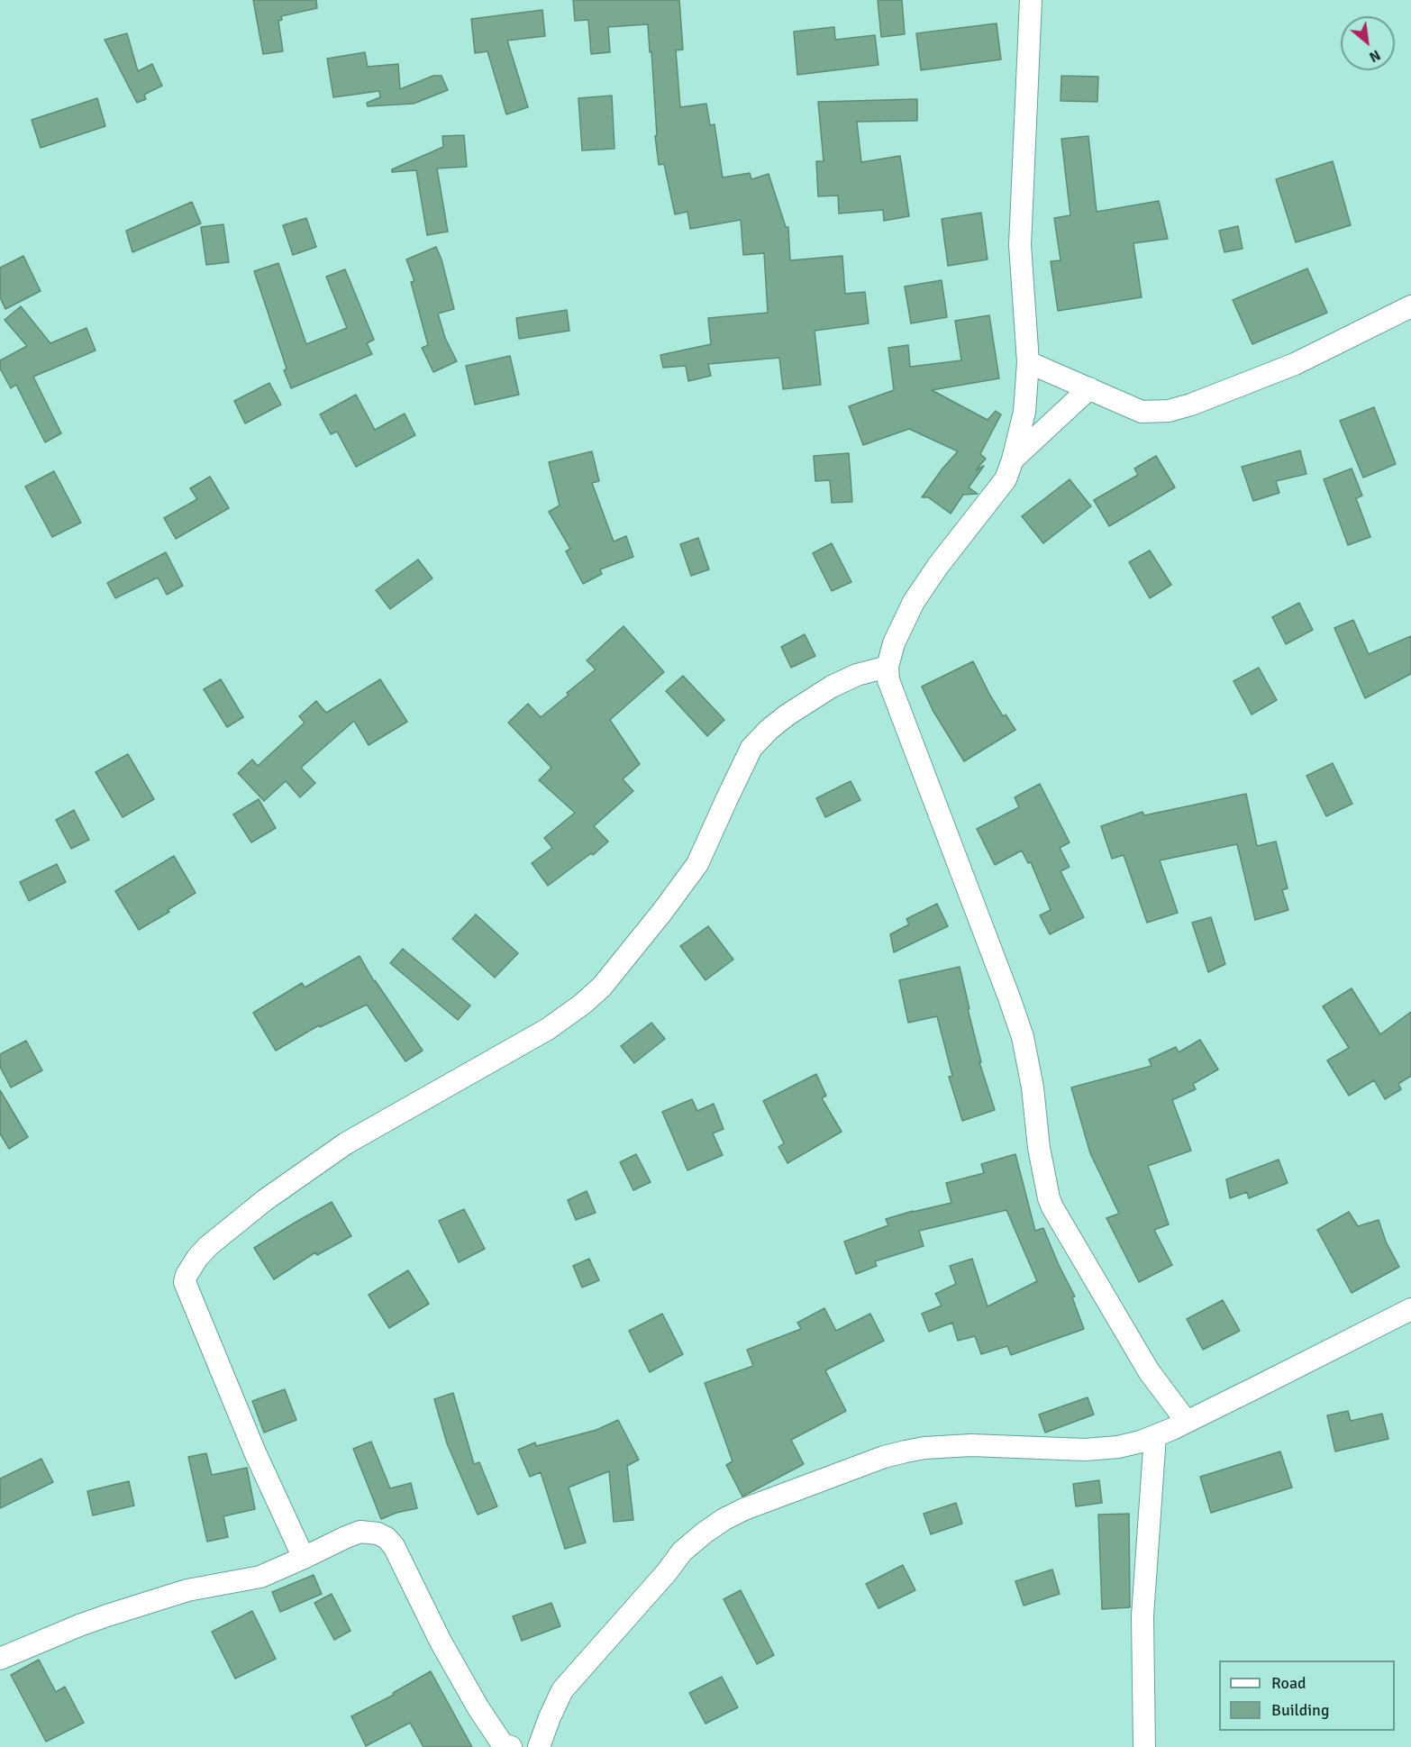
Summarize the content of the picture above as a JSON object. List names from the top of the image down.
{
  "legend": ["Road", "Building"],
  "north": "bottom right"
}
